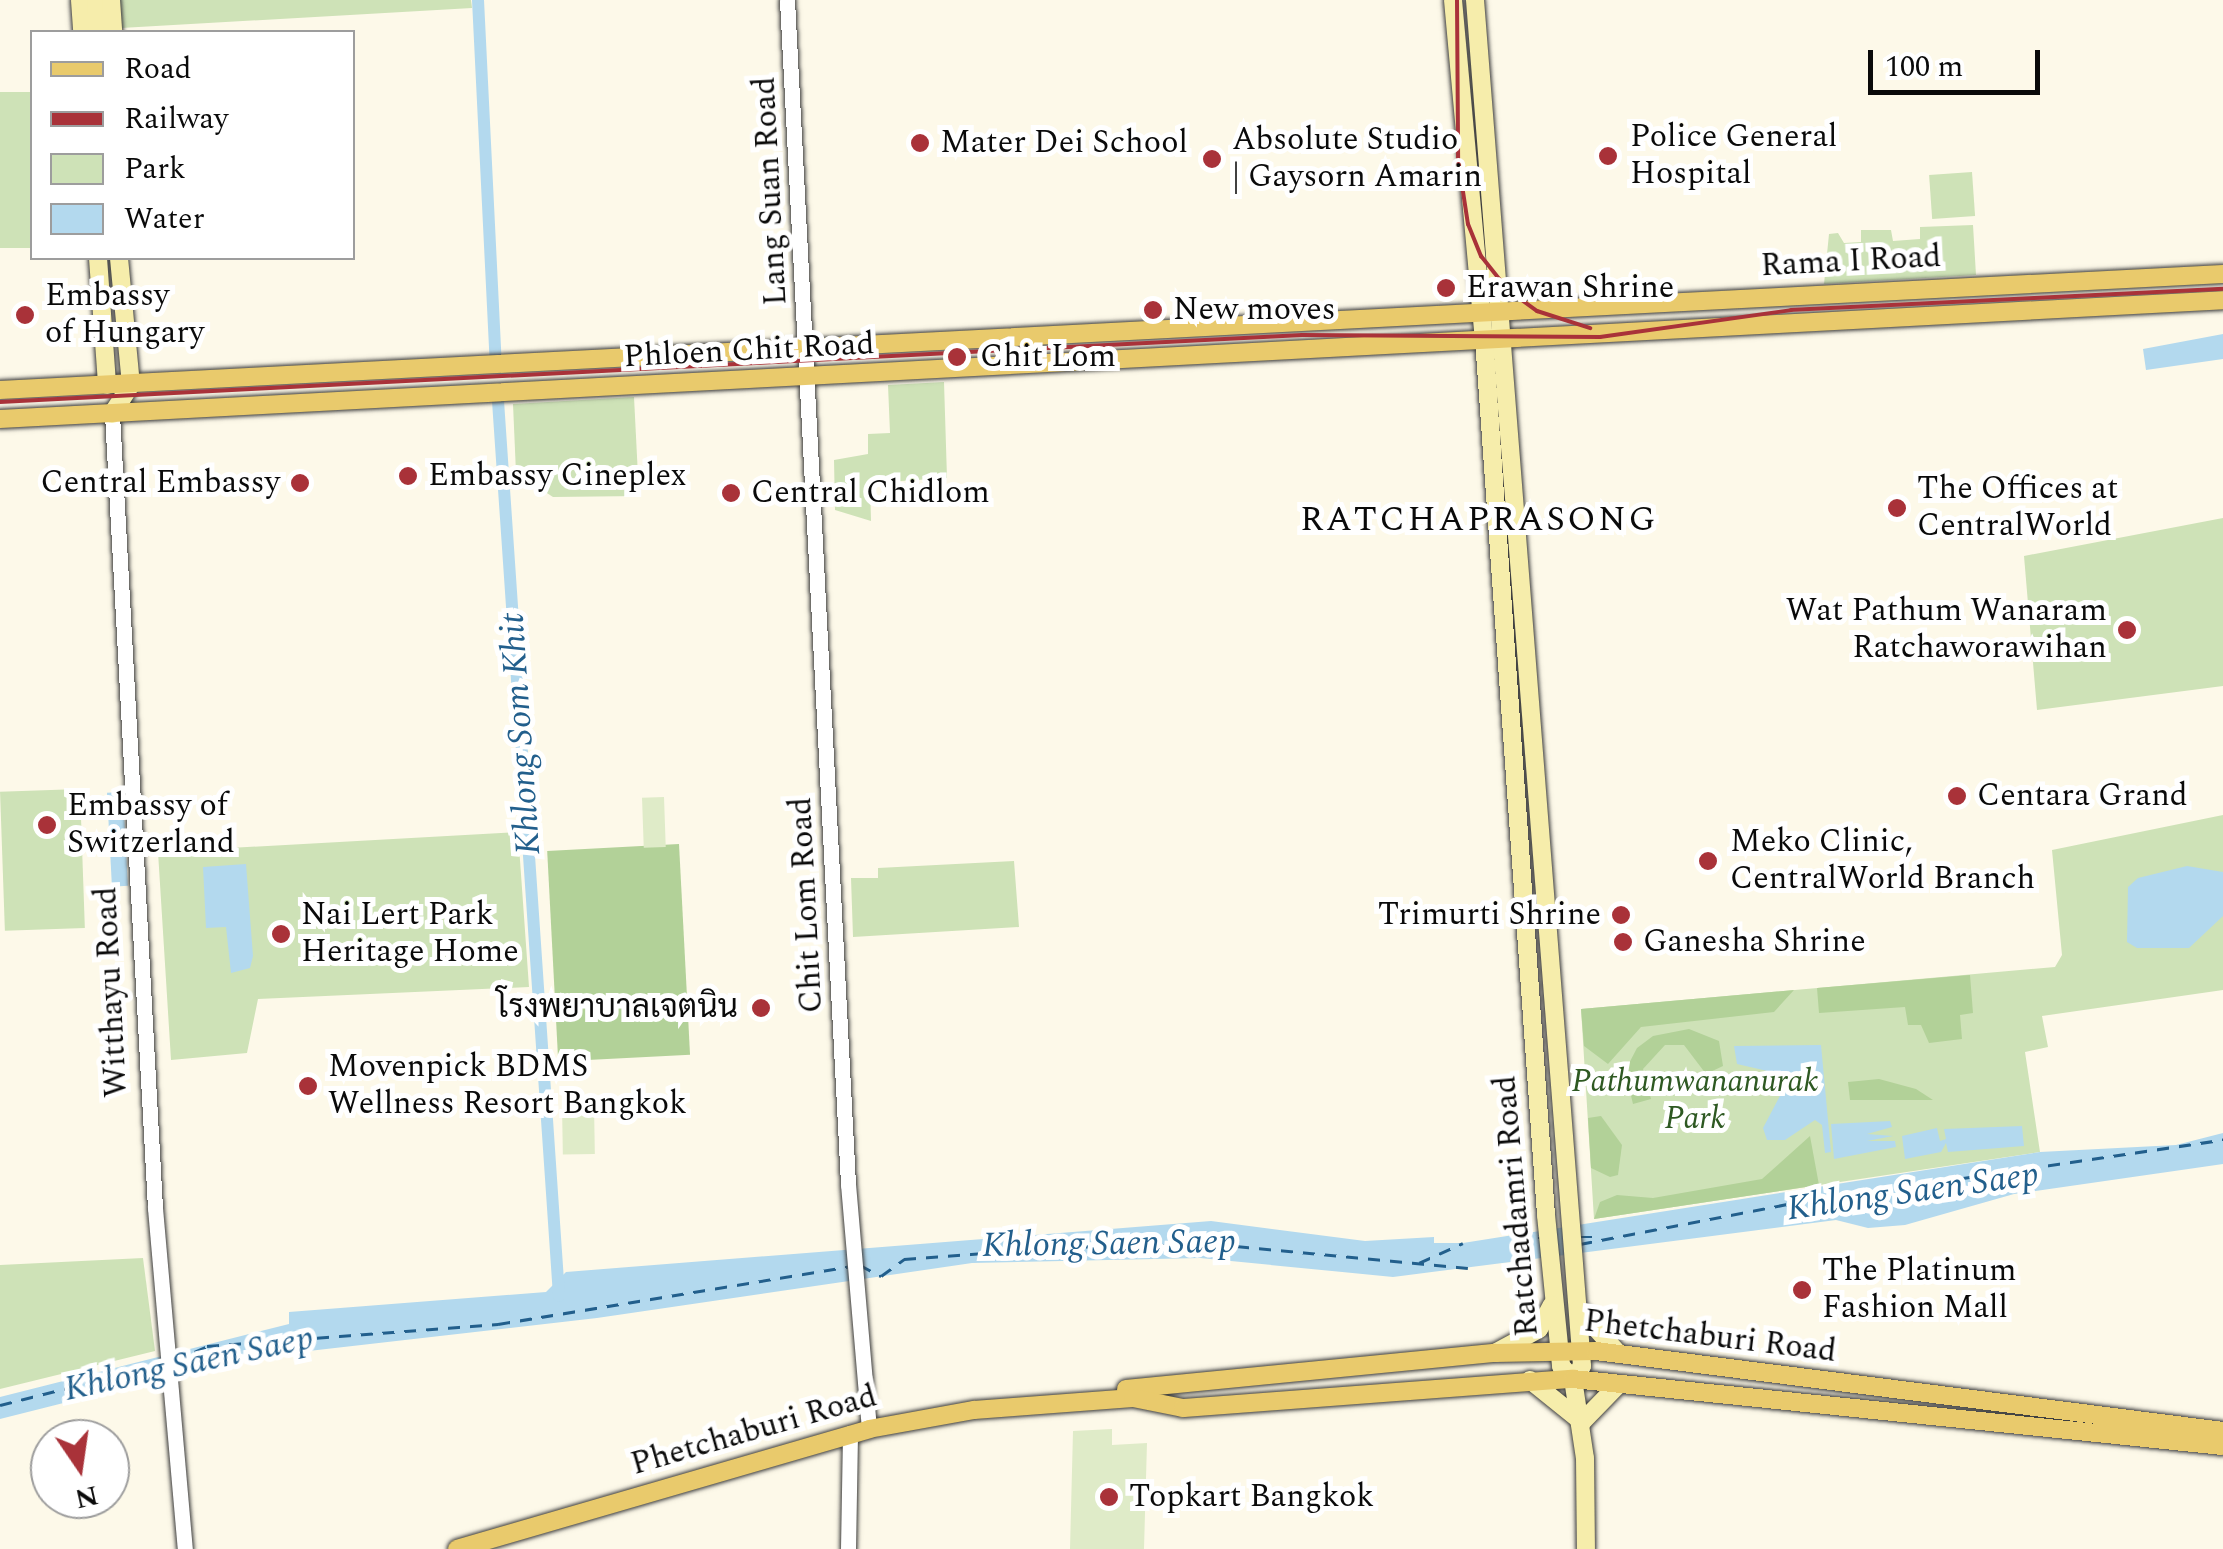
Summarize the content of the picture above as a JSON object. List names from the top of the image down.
{
  "streets": {
    "main road": [
      "Rama I Road",
      "Phloen Chit Road",
      "Ratchadamri Road",
      "Phetchaburi Road"
    ],
    "street": ["Lang Suan Road", "Chit Lom Road", "Witthayu Road"]
  },
  "crossings": [
    ["Lang Suan Road", "Phloen Chit Road"],
    ["Lang Suan Road", "Chit Lom Road"],
    ["Rama I Road", "Phloen Chit Road"],
    ["Rama I Road", "Ratchadamri Road"],
    ["Phloen Chit Road", "Chit Lom Road"],
    ["Phloen Chit Road", "Witthayu Road"],
    ["Phloen Chit Road", "Ratchadamri Road"],
    ["Chit Lom Road", "Phetchaburi Road"],
    ["Ratchadamri Road", "Phetchaburi Road"]
  ],
  "districts": ["RATCHAPRASONG"],
  "water": ["Khlong Som Khit", "Khlong Saen Saep"],
  "parks": ["Pathumwananurak Park"],
  "places": [
    "Mater Dei School",
    "Police General Hospital",
    "Absolute Studio | Gaysorn Amarin",
    "Erawan Shrine",
    "New moves",
    "Embassy of Hungary",
    "Chit Lom",
    "Embassy Cineplex",
    "Central Embassy",
    "Central Chidlom",
    "The Offices at CentralWorld",
    "Wat Pathum Wanaram Ratchaworawihan",
    "Centara Grand",
    "Embassy of Switzerland",
    "Meko Clinic, CentralWorld Branch",
    "Trimurti Shrine",
    "Nai Lert Park Heritage Home",
    "Ganesha Shrine",
    "โรงพยาบาลเจตนิน",
    "Movenpick BDMS Wellness Resort Bangkok",
    "The Platinum Fashion Mall",
    "Topkart Bangkok"
  ],
  "legend": [
    "Road",
    "Railway",
    "Park",
    "Water"
  ],
  "scale_bar": "100 m",
  "north": "bottom"
}
